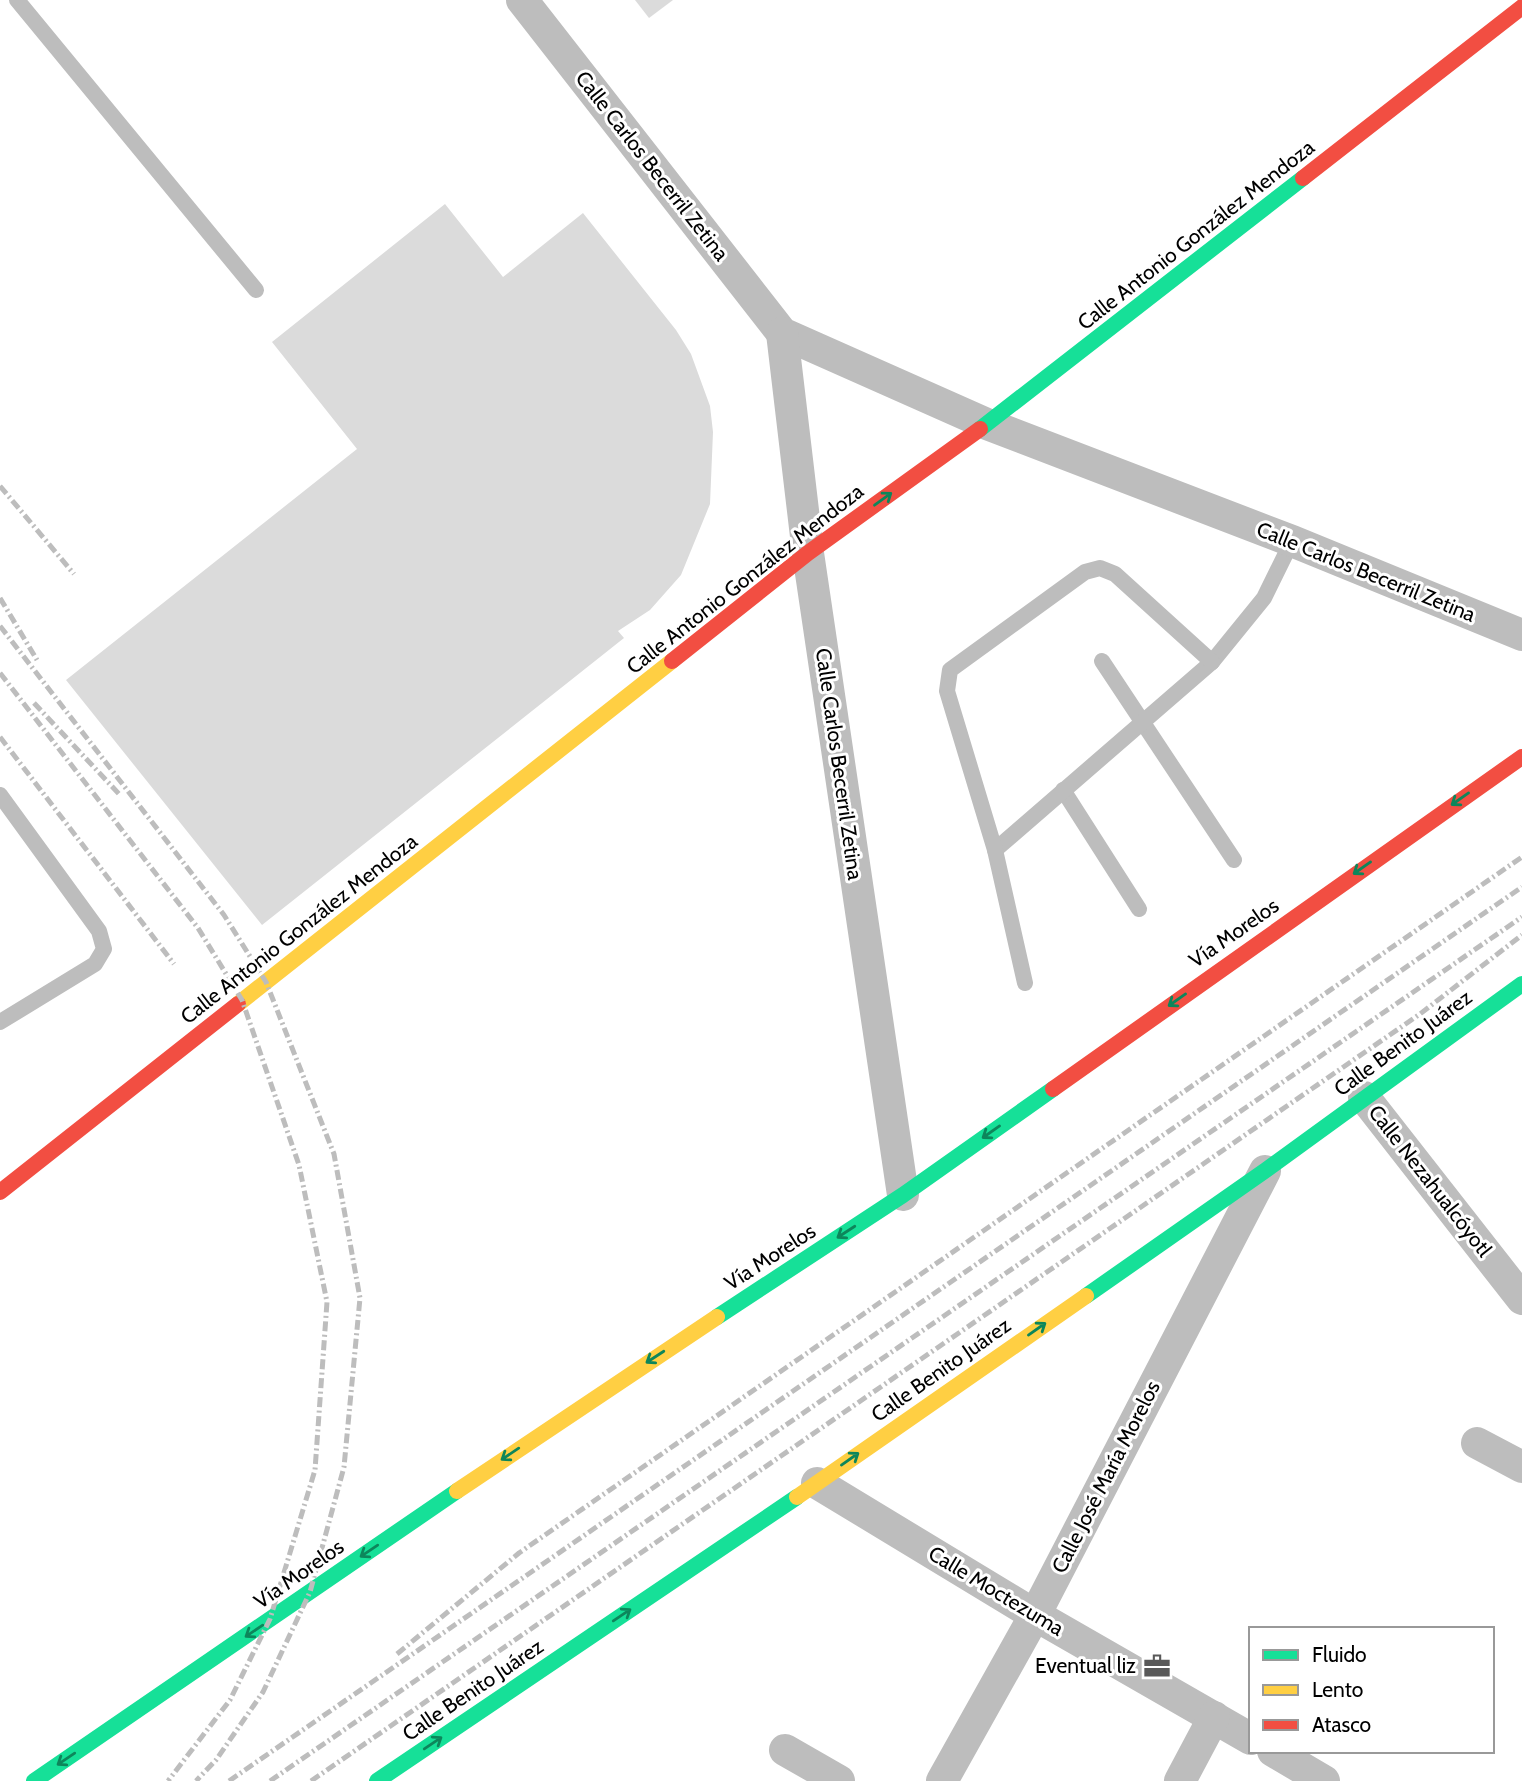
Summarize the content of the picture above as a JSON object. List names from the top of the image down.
{
  "streets": {
    "main road": ["Calle Antonio González Mendoza", "Vía Morelos", "Calle Benito Juárez"],
    "street": [
      "Calle Carlos Becerril Zetina",
      "Calle Nezahualcóyotl",
      "Calle José María Morelos",
      "Calle Moctezuma"
    ]
  },
  "crossings": [
    ["Calle Carlos Becerril Zetina", "Calle Antonio González Mendoza"],
    ["Calle Carlos Becerril Zetina", "Vía Morelos"],
    ["Calle Benito Juárez", "Calle Nezahualcóyotl"],
    ["Calle Benito Juárez", "Calle José María Morelos"],
    ["Calle Benito Juárez", "Calle Moctezuma"],
    ["Calle José María Morelos", "Calle Moctezuma"]
  ],
  "one_way": ["Vía Morelos", "Calle Benito Juárez"],
  "places": {
    "office": ["Eventual liz"]
  },
  "legend": ["Fluido", "Lento", "Atasco"]
}
